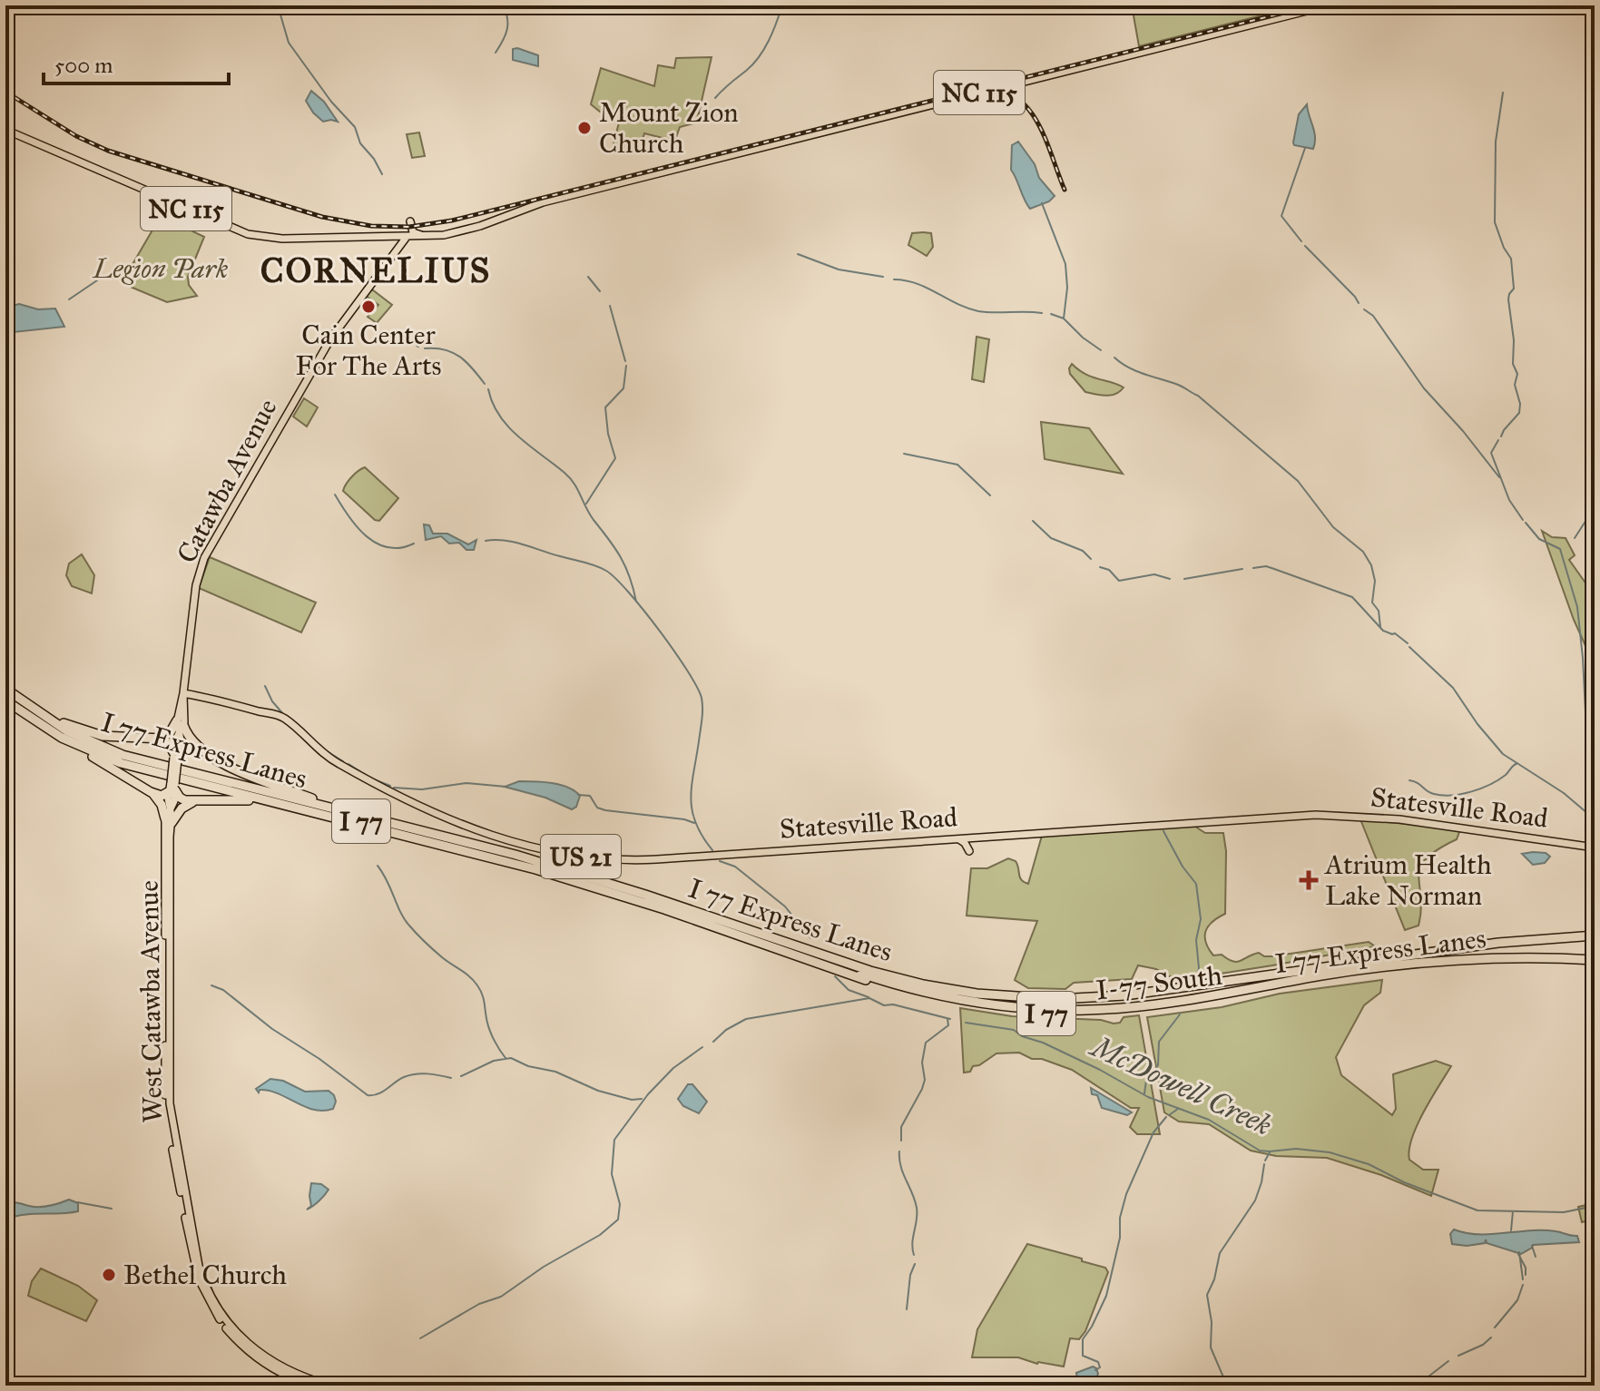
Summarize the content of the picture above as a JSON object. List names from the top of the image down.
{
  "streets": {
    "highway": ["I 77 Express Lanes", "I 77", "I-77 South"],
    "main road": [
      "NC 115",
      "Catawba Avenue",
      "Statesville Road",
      "US 21",
      "West Catawba Avenue"
    ]
  },
  "crossings": [
    ["NC 115", "Catawba Avenue"],
    ["Catawba Avenue", "Statesville Road"],
    ["Catawba Avenue", "West Catawba Avenue"],
    ["I 77 Express Lanes", "I 77"],
    ["I 77 Express Lanes", "I-77 South"],
    ["I 77", "I-77 South"]
  ],
  "districts": ["CORNELIUS"],
  "water": ["McDowell Creek"],
  "parks": ["Legion Park"],
  "places": {
    "other": ["Mount Zion Church", "Cain Center For The Arts", "Bethel Church"],
    "health": ["Atrium Health Lake Norman"]
  },
  "scale_bar": "500 m"
}
